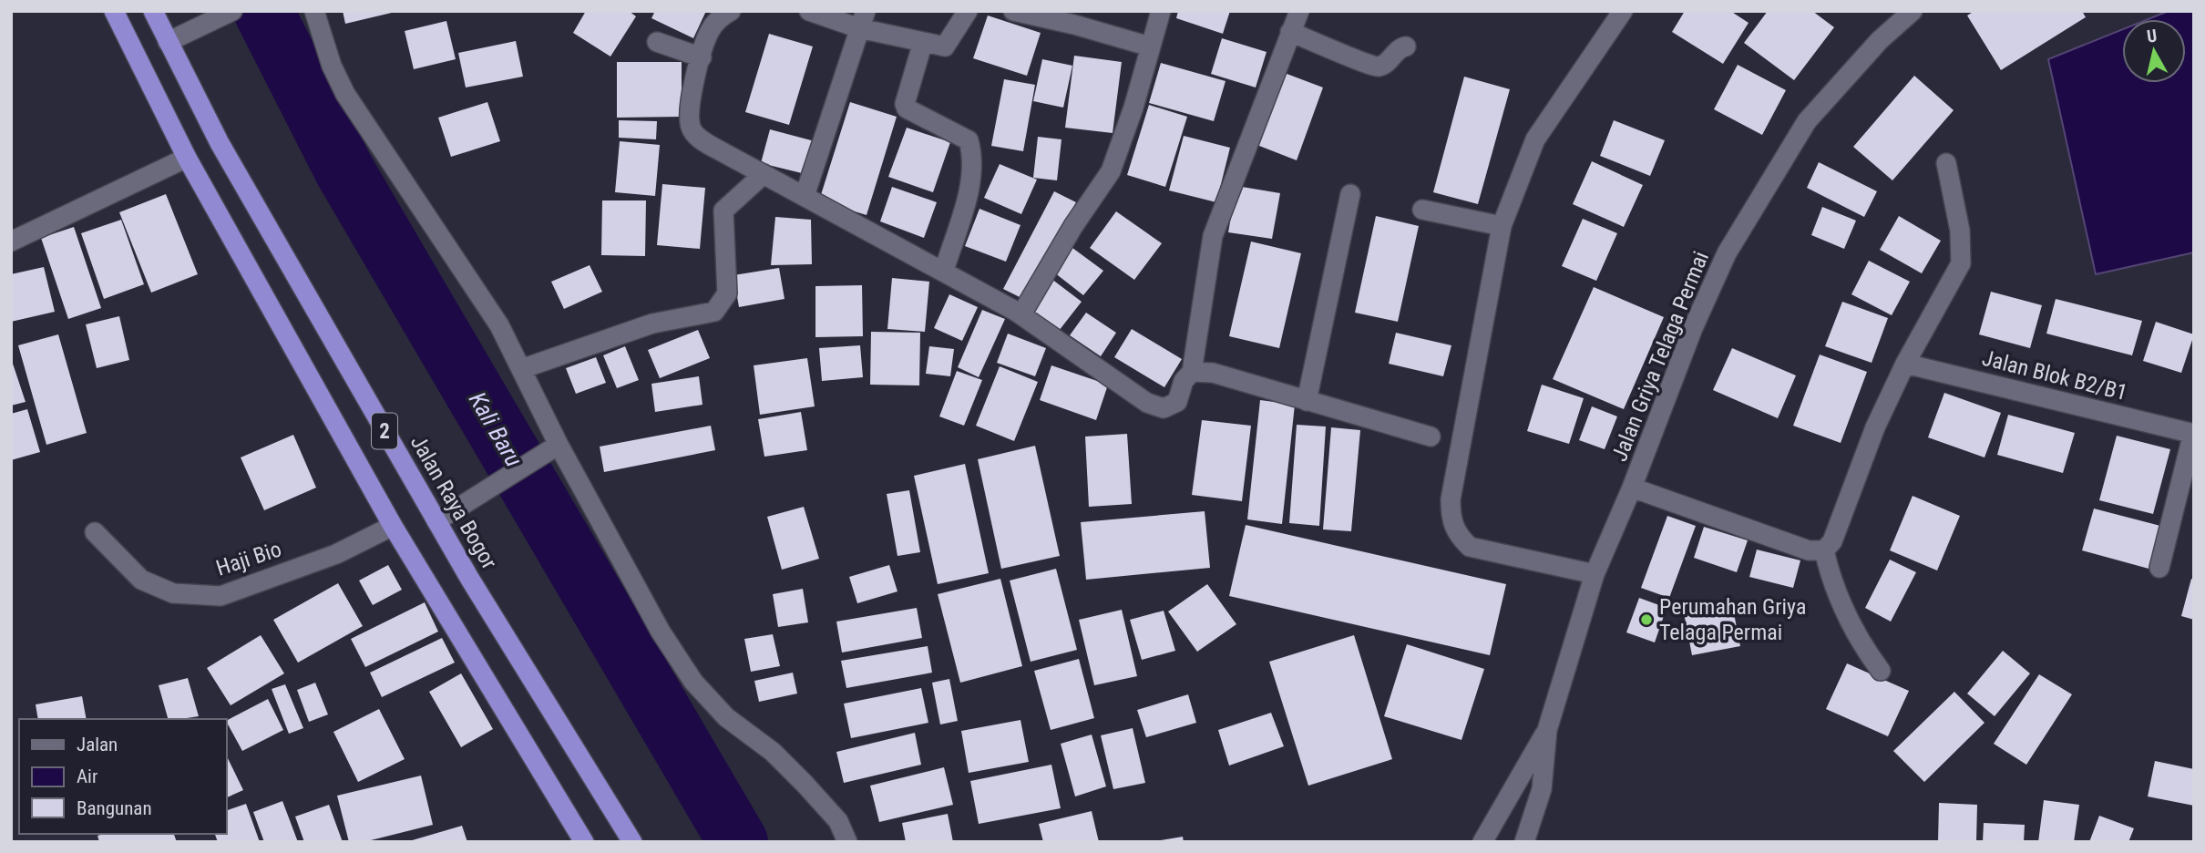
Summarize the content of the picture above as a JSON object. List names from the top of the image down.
{
  "streets": {
    "highway": ["2", "Jalan Raya Bogor"],
    "street": ["Jalan Griya Telaga Permai", "Jalan Blok B2/B1", "Haji Bio"]
  },
  "crossings": [
    ["2", "Haji Bio"]
  ],
  "water": ["Kali Baru"],
  "places": ["Perumahan Griya Telaga Permai"],
  "legend": ["Jalan", "Air", "Bangunan"],
  "north": "top"
}
